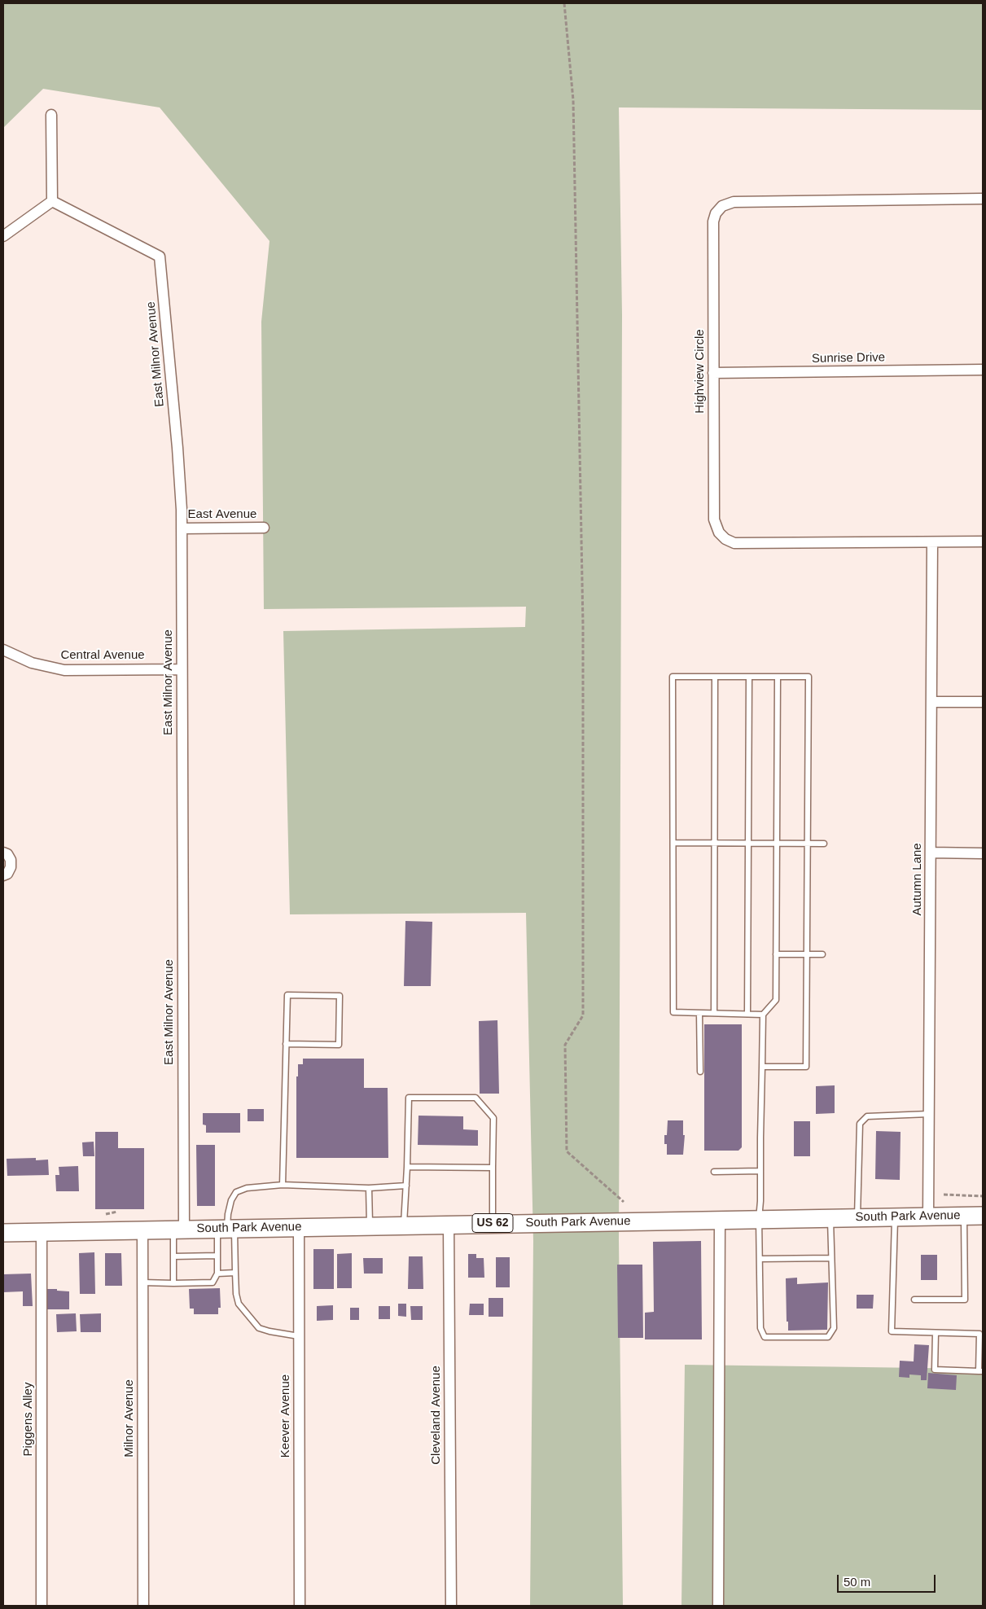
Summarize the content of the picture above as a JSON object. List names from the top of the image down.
{
  "streets": {
    "main road": ["South Park Avenue", "US 62"],
    "street": [
      "East Milnor Avenue",
      "Sunrise Drive",
      "Highview Circle",
      "East Avenue",
      "Central Avenue",
      "Autumn Lane",
      "Cleveland Avenue",
      "Keever Avenue",
      "Milnor Avenue",
      "Piggens Alley"
    ]
  },
  "crossings": [
    ["East Milnor Avenue", "East Avenue"],
    ["East Milnor Avenue", "Central Avenue"],
    ["East Milnor Avenue", "South Park Avenue"],
    ["Sunrise Drive", "Highview Circle"],
    ["Highview Circle", "Autumn Lane"],
    ["Autumn Lane", "South Park Avenue"],
    ["South Park Avenue", "Cleveland Avenue"],
    ["South Park Avenue", "Keever Avenue"],
    ["South Park Avenue", "Milnor Avenue"],
    ["South Park Avenue", "Piggens Alley"]
  ],
  "scale_bar": "50 m"
}
